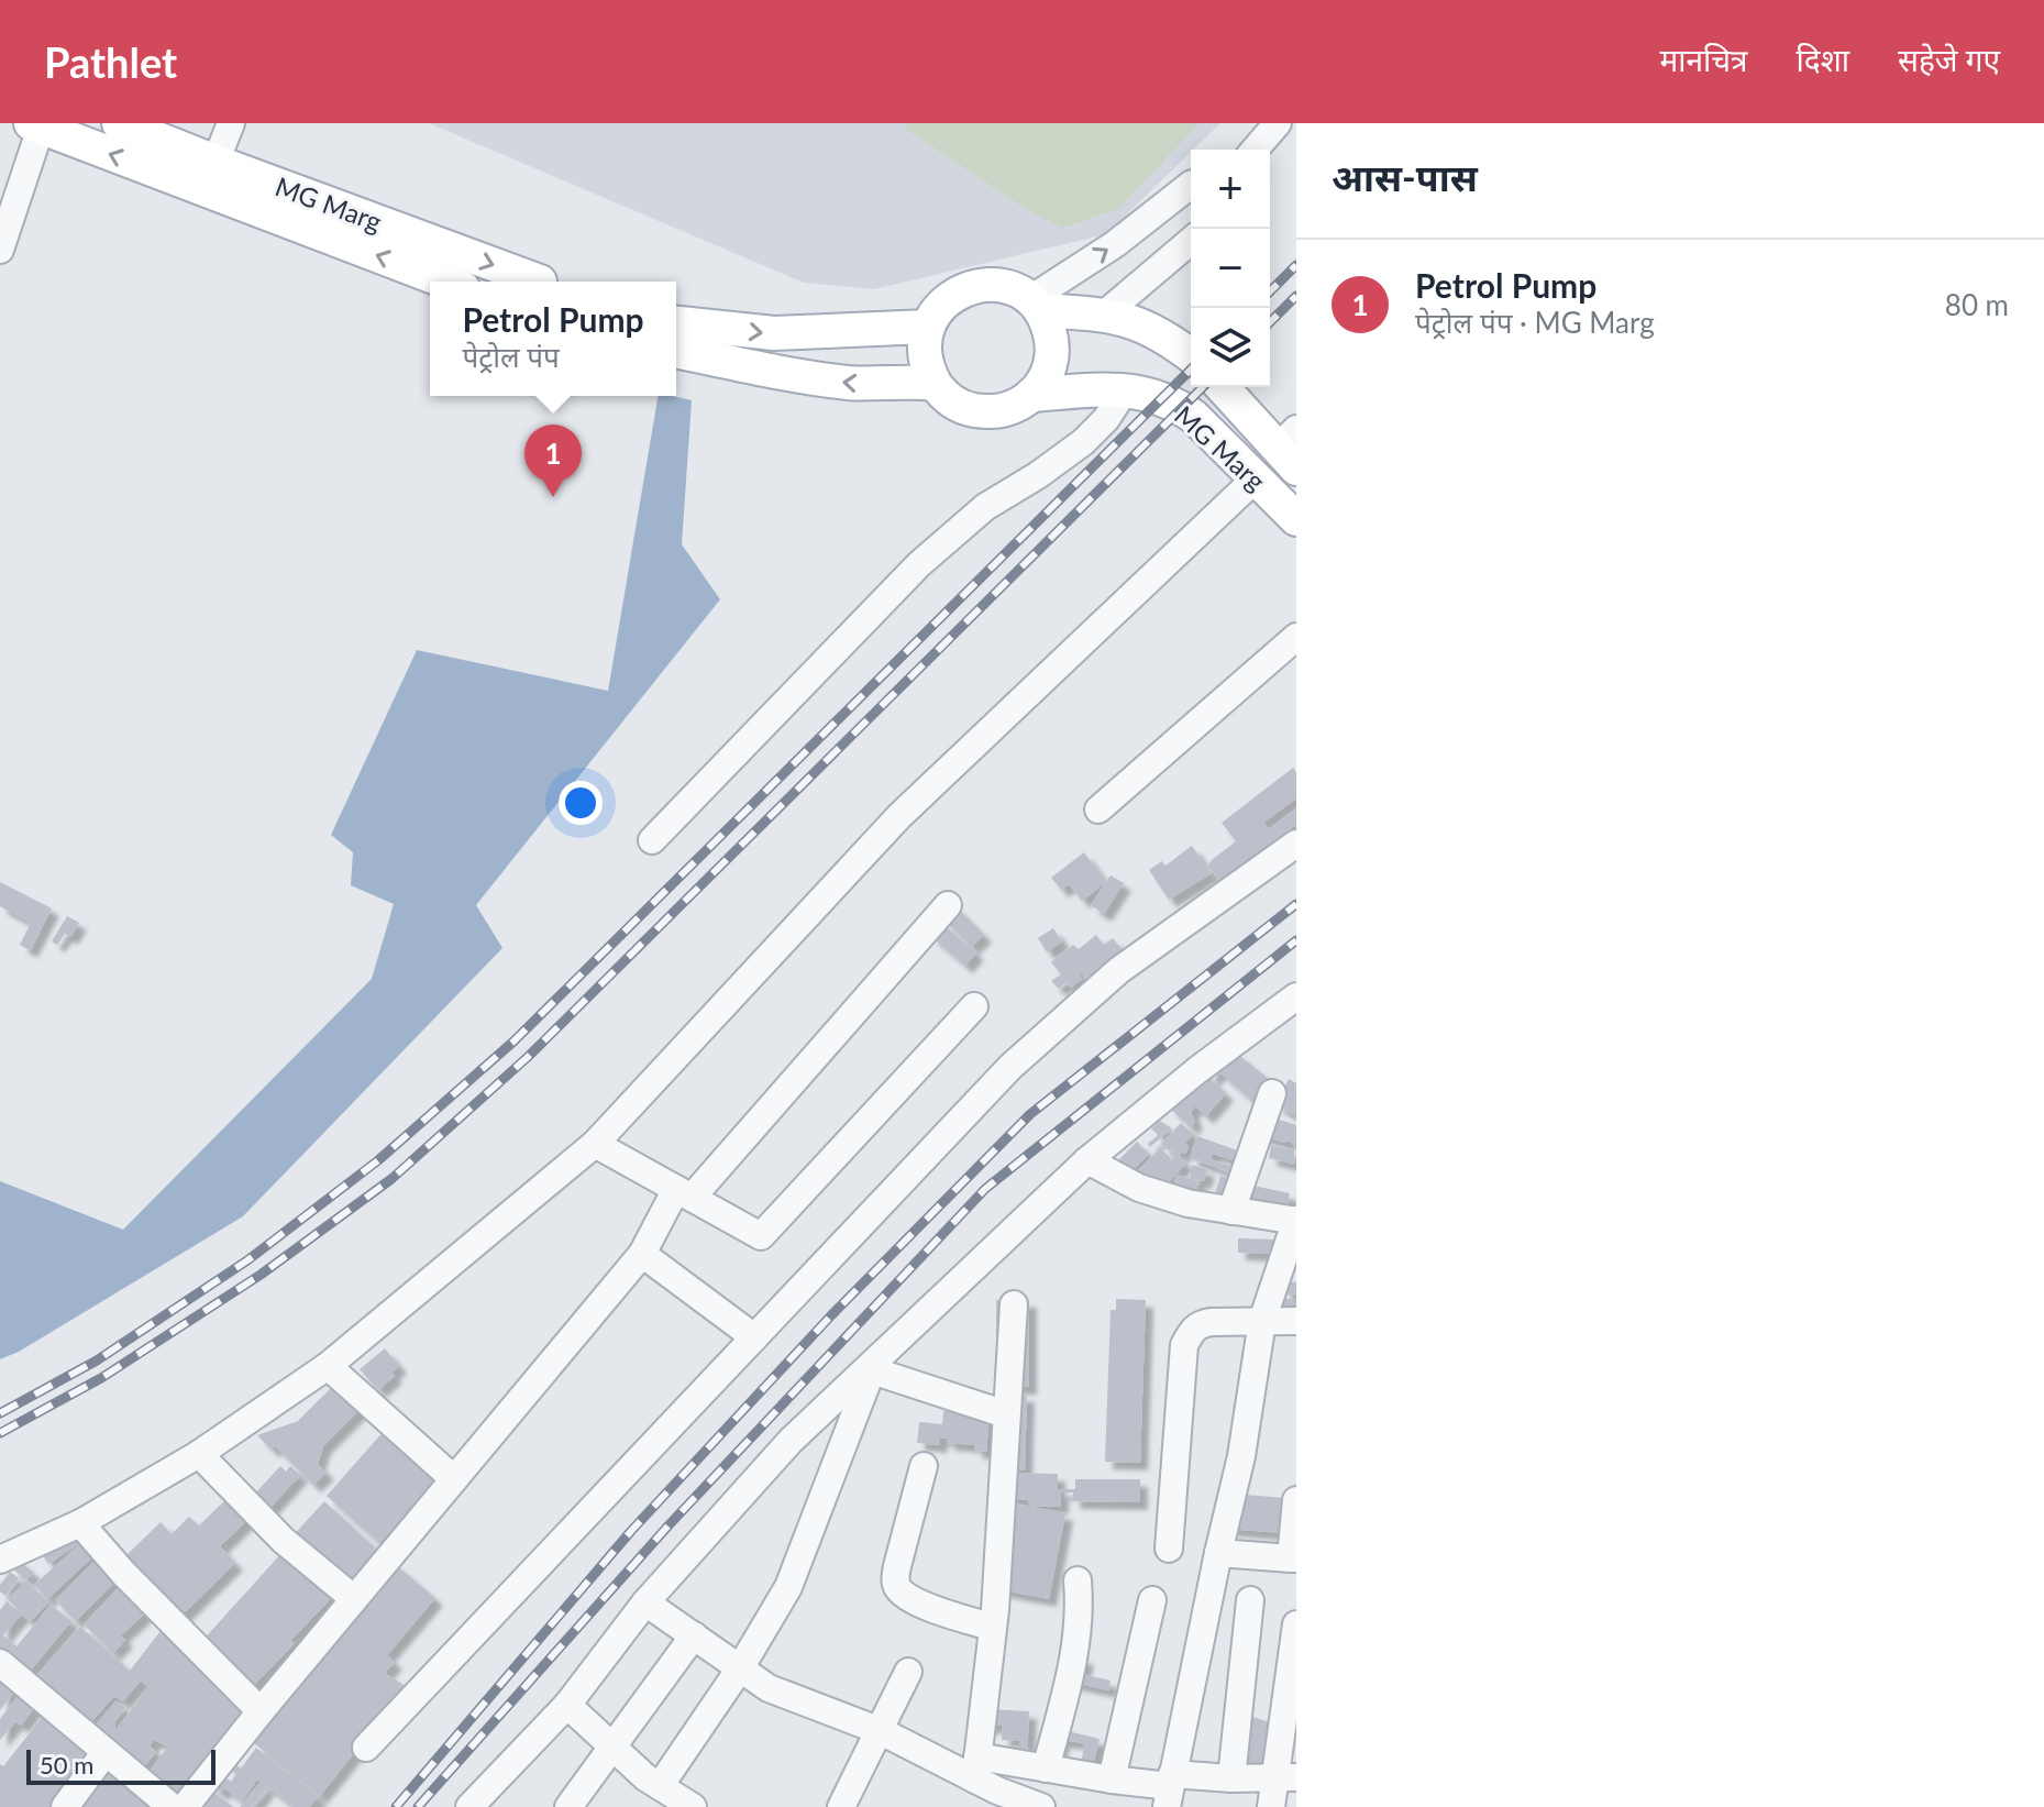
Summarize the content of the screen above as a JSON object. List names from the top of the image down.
{
  "streets": {
    "main road": ["MG Marg"]
  },
  "scale_bar": "50 m",
  "page": {
    "header": "Pathlet",
    "nav": ["मानचित्र", "दिशा", "सहेजे गए"],
    "heading": "आस-पास",
    "map_buttons": ["+", "−"],
    "list": [
      {
        "mark": "1",
        "name": "Petrol Pump",
        "note": "पेट्रोल पंप · MG Marg",
        "value": "80 m"
      }
    ],
    "popup": ["Petrol Pump", "पेट्रोल पंप"],
    "pins": "1",
    "scale": "50 m"
  }
}
